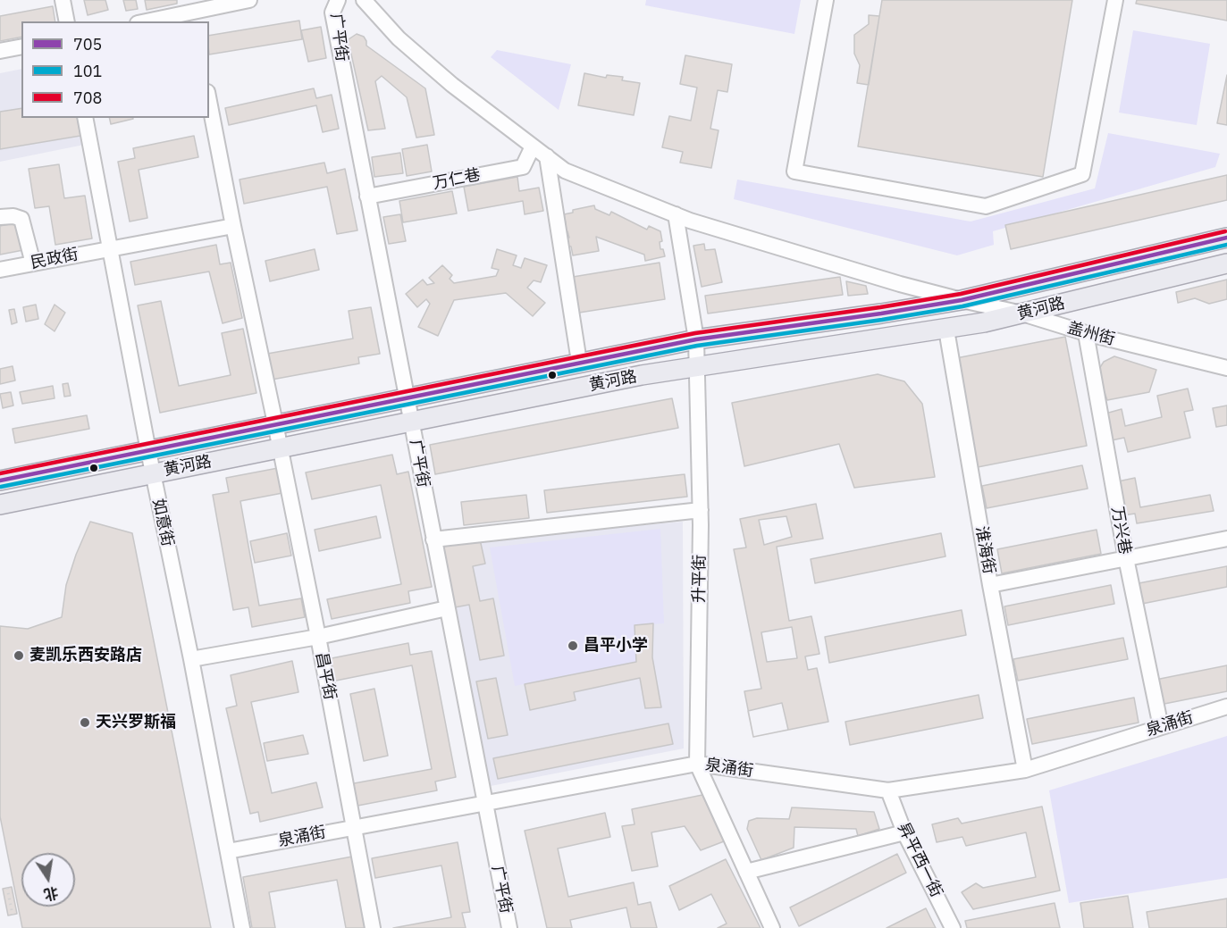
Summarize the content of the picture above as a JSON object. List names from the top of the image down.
{
  "streets": {
    "main road": ["黄河路"],
    "street": [
      "广平街",
      "万仁巷",
      "民政街",
      "盖州街",
      "如意街",
      "万兴巷",
      "淮海街",
      "升平街",
      "昌平街",
      "泉涌街",
      "昇平西一街"
    ]
  },
  "crossings": [
    ["广平街", "万仁巷"],
    ["广平街", "黄河路"],
    ["广平街", "泉涌街"],
    ["万仁巷", "盖州街"],
    ["民政街", "如意街"],
    ["民政街", "昌平街"],
    ["黄河路", "盖州街"],
    ["黄河路", "如意街"],
    ["黄河路", "淮海街"],
    ["黄河路", "升平街"],
    ["黄河路", "昌平街"],
    ["盖州街", "万兴巷"],
    ["盖州街", "升平街"],
    ["如意街", "泉涌街"],
    ["万兴巷", "泉涌街"],
    ["淮海街", "泉涌街"],
    ["升平街", "泉涌街"],
    ["昌平街", "泉涌街"],
    ["泉涌街", "昇平西一街"]
  ],
  "places": ["昌平小学", "麦凯乐西安路店", "天兴罗斯福"],
  "lines": ["transit line 708", "transit line 705", "transit line 101"],
  "legend": ["705", "101", "708"],
  "north": "bottom"
}
